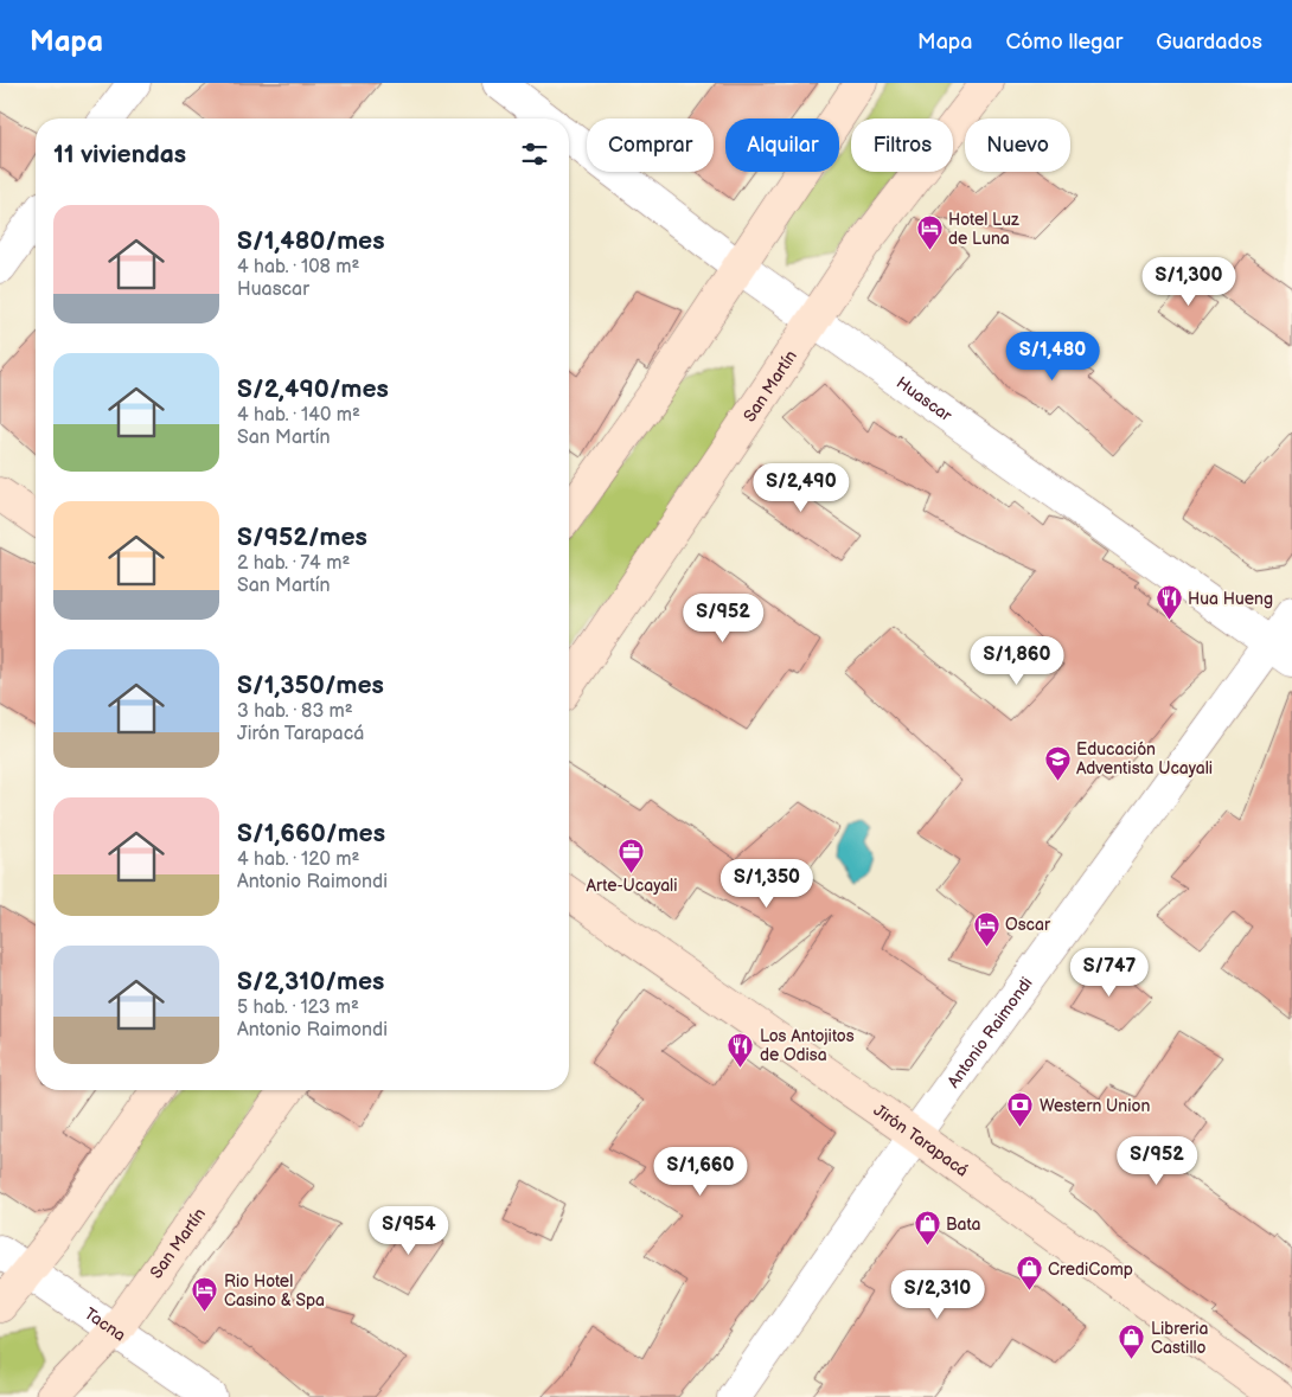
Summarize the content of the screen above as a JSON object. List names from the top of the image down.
{
  "streets": {
    "main road": ["San Martín", "Jirón Tarapacá"],
    "street": ["Huascar", "Antonio Raimondi", "Tacna"]
  },
  "crossings": [
    ["San Martín", "Huascar"],
    ["San Martín", "Tacna"],
    ["Huascar", "Antonio Raimondi"],
    ["Antonio Raimondi", "Jirón Tarapacá"]
  ],
  "places": {
    "hotel": ["Hotel Luz de Luna", "Oscar", "Rio Hotel Casino & Spa"],
    "restaurant": ["Hua Hueng", "Los Antojitos de Odisa"],
    "school or university": ["Educación Adventista Ucayali"],
    "office": ["Arte-Ucayali"],
    "bank": ["Western Union"],
    "shop": ["Bata", "CrediComp", "Libreria Castillo"]
  },
  "page": {
    "header": "Mapa",
    "nav": ["Mapa", "Cómo llegar", "Guardados"],
    "chip": [
      "Comprar",
      "Alquilar",
      "Filtros",
      "Nuevo"
    ],
    "heading": "11 viviendas",
    "list": [
      {
        "name": "S/1,480/mes",
        "note": "4 hab. · 108 m² · Huascar"
      },
      {
        "name": "S/2,490/mes",
        "note": "4 hab. · 140 m² · San Martín"
      },
      {
        "name": "S/952/mes",
        "note": "2 hab. · 74 m² · San Martín"
      },
      {
        "name": "S/1,350/mes",
        "note": "3 hab. · 83 m² · Jirón Tarapacá"
      },
      {
        "name": "S/1,660/mes",
        "note": "4 hab. · 120 m² · Antonio Raimondi"
      },
      {
        "name": "S/2,310/mes",
        "note": "5 hab. · 123 m² · Antonio Raimondi"
      }
    ],
    "price": [
      "S/1,300",
      "S/1,480",
      "S/2,490",
      "S/952",
      "S/1,860",
      "S/1,350",
      "S/747",
      "S/952",
      "S/1,660",
      "S/954",
      "S/2,310"
    ]
  }
}
